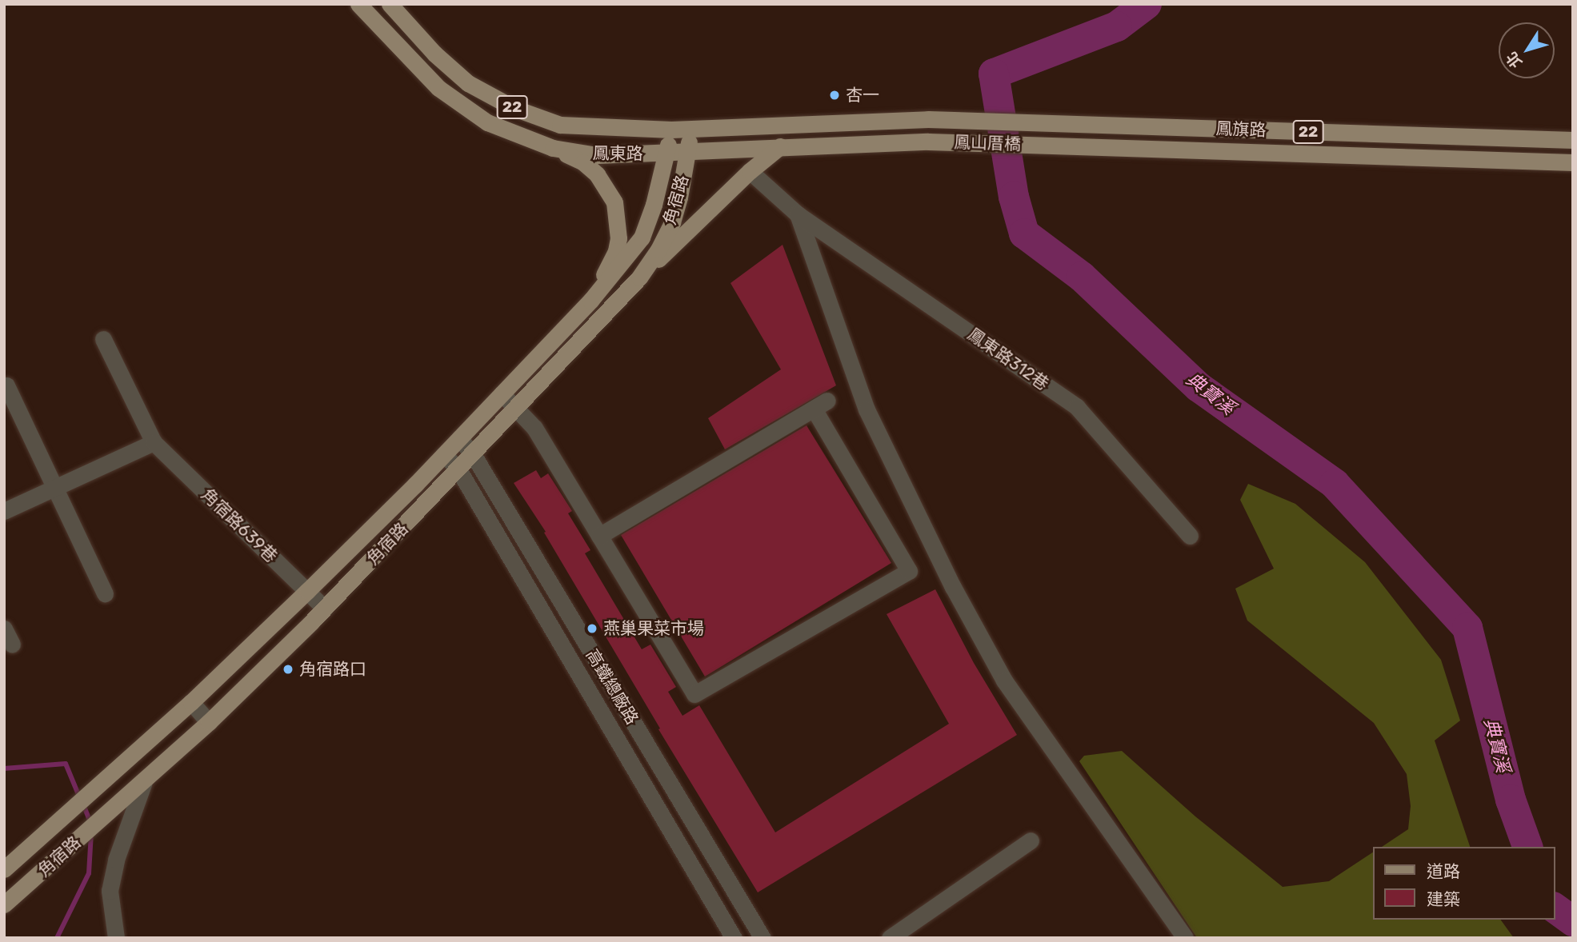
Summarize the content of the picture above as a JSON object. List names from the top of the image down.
{
  "streets": {
    "main road": [
      "22",
      "鳳旗路",
      "鳳山厝橋",
      "鳳東路",
      "角宿路"
    ],
    "street": ["鳳東路312巷", "角宿路639巷", "高鐵總廠路"]
  },
  "crossings": [
    ["鳳旗路", "鳳山厝橋"],
    ["鳳山厝橋", "鳳東路"],
    ["鳳東路", "角宿路"],
    ["角宿路", "角宿路639巷"],
    ["角宿路", "高鐵總廠路"]
  ],
  "water": ["典寶溪"],
  "places": ["杏一", "燕巢果菜市場", "角宿路口"],
  "legend": ["道路", "建築"],
  "north": "bottom left"
}
